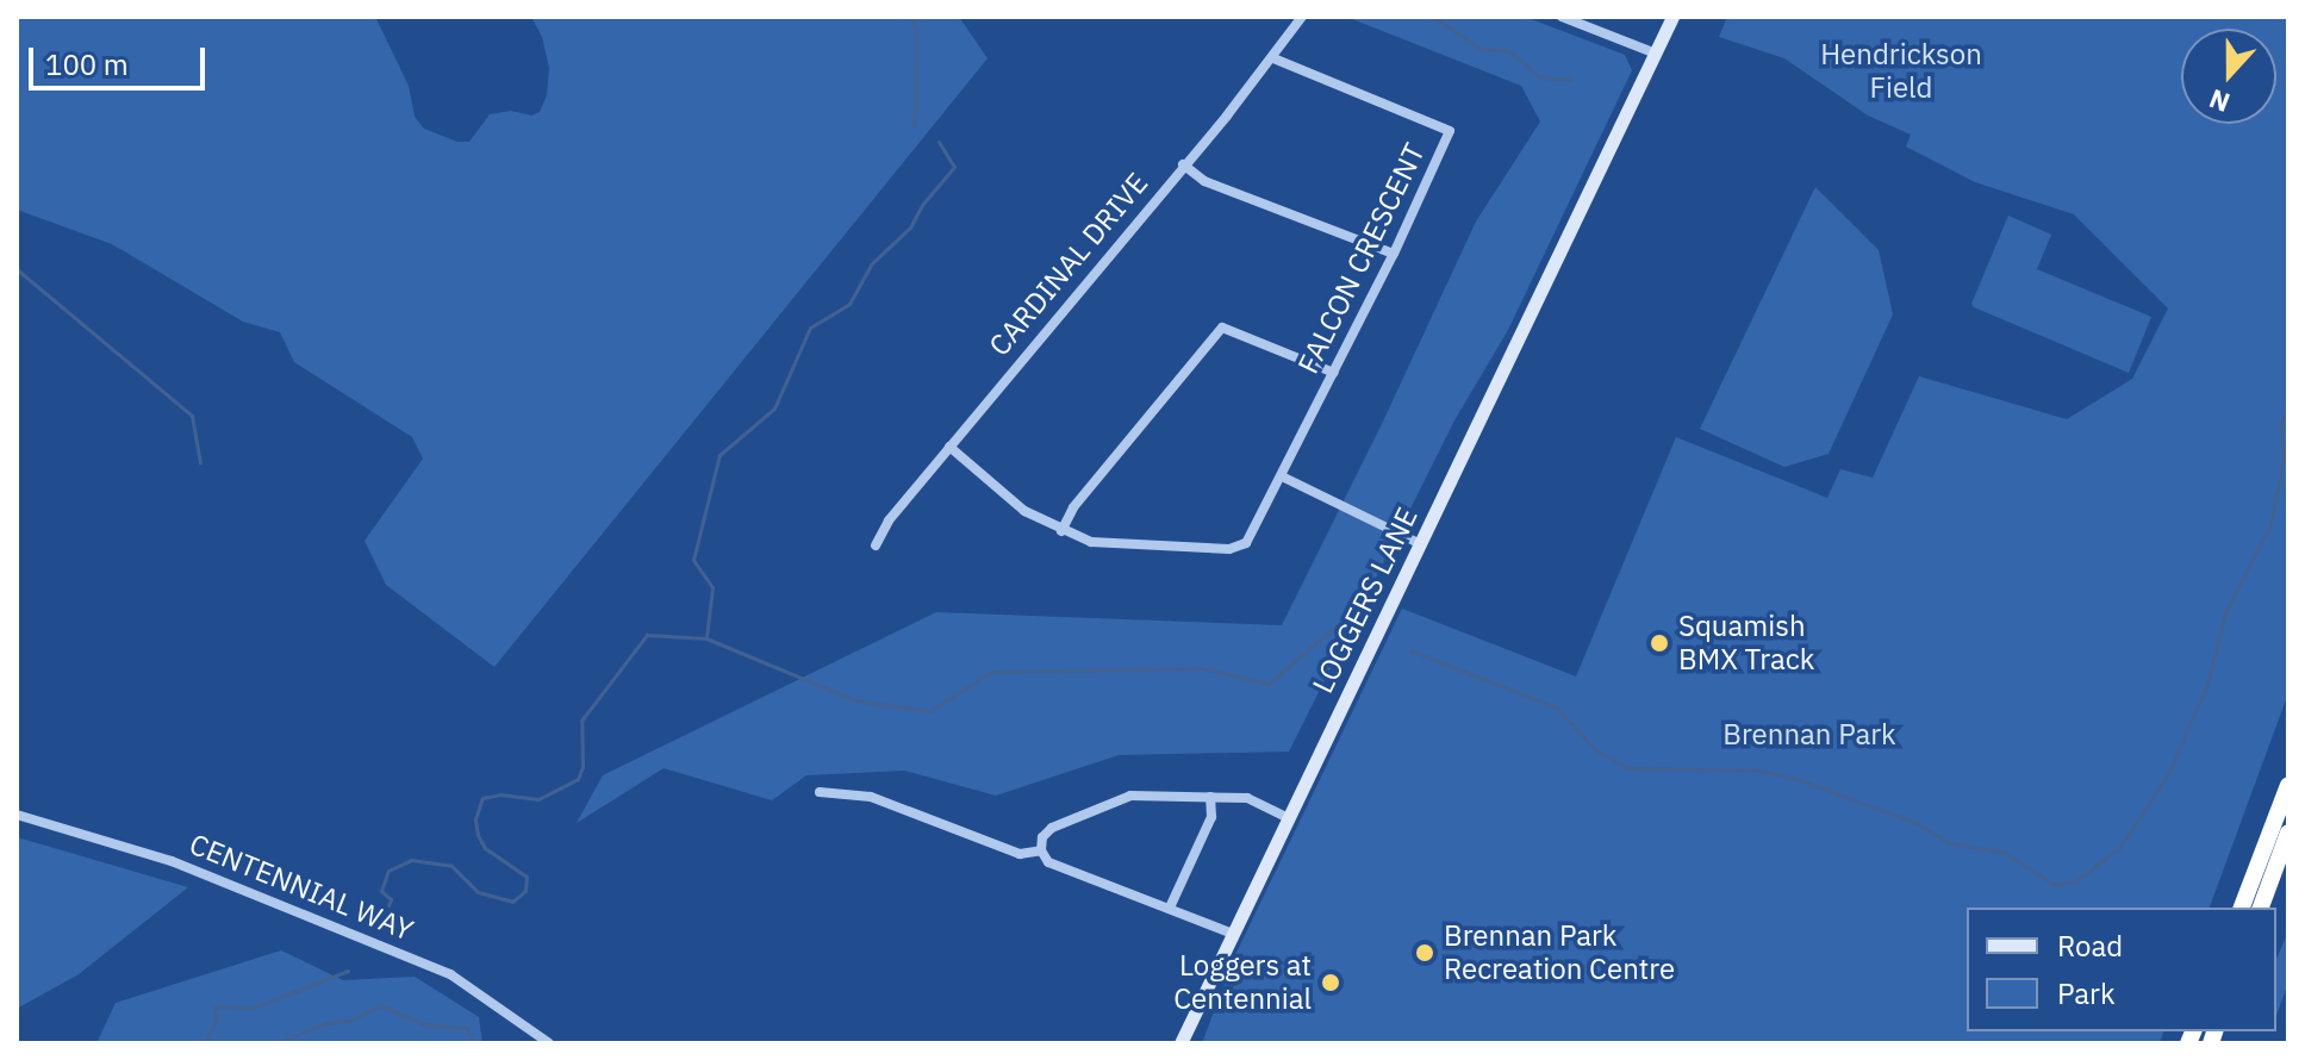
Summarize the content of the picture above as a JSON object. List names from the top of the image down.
{
  "streets": {
    "street": [
      "FALCON CRESCENT",
      "CARDINAL DRIVE",
      "LOGGERS LANE",
      "CENTENNIAL WAY"
    ]
  },
  "crossings": [
    ["FALCON CRESCENT", "CARDINAL DRIVE"]
  ],
  "parks": ["Hendrickson Field", "Brennan Park"],
  "places": ["Squamish BMX Track", "Brennan Park Recreation Centre", "Loggers at Centennial"],
  "legend": ["Road", "Park"],
  "scale_bar": "100 m",
  "north": "bottom"
}
